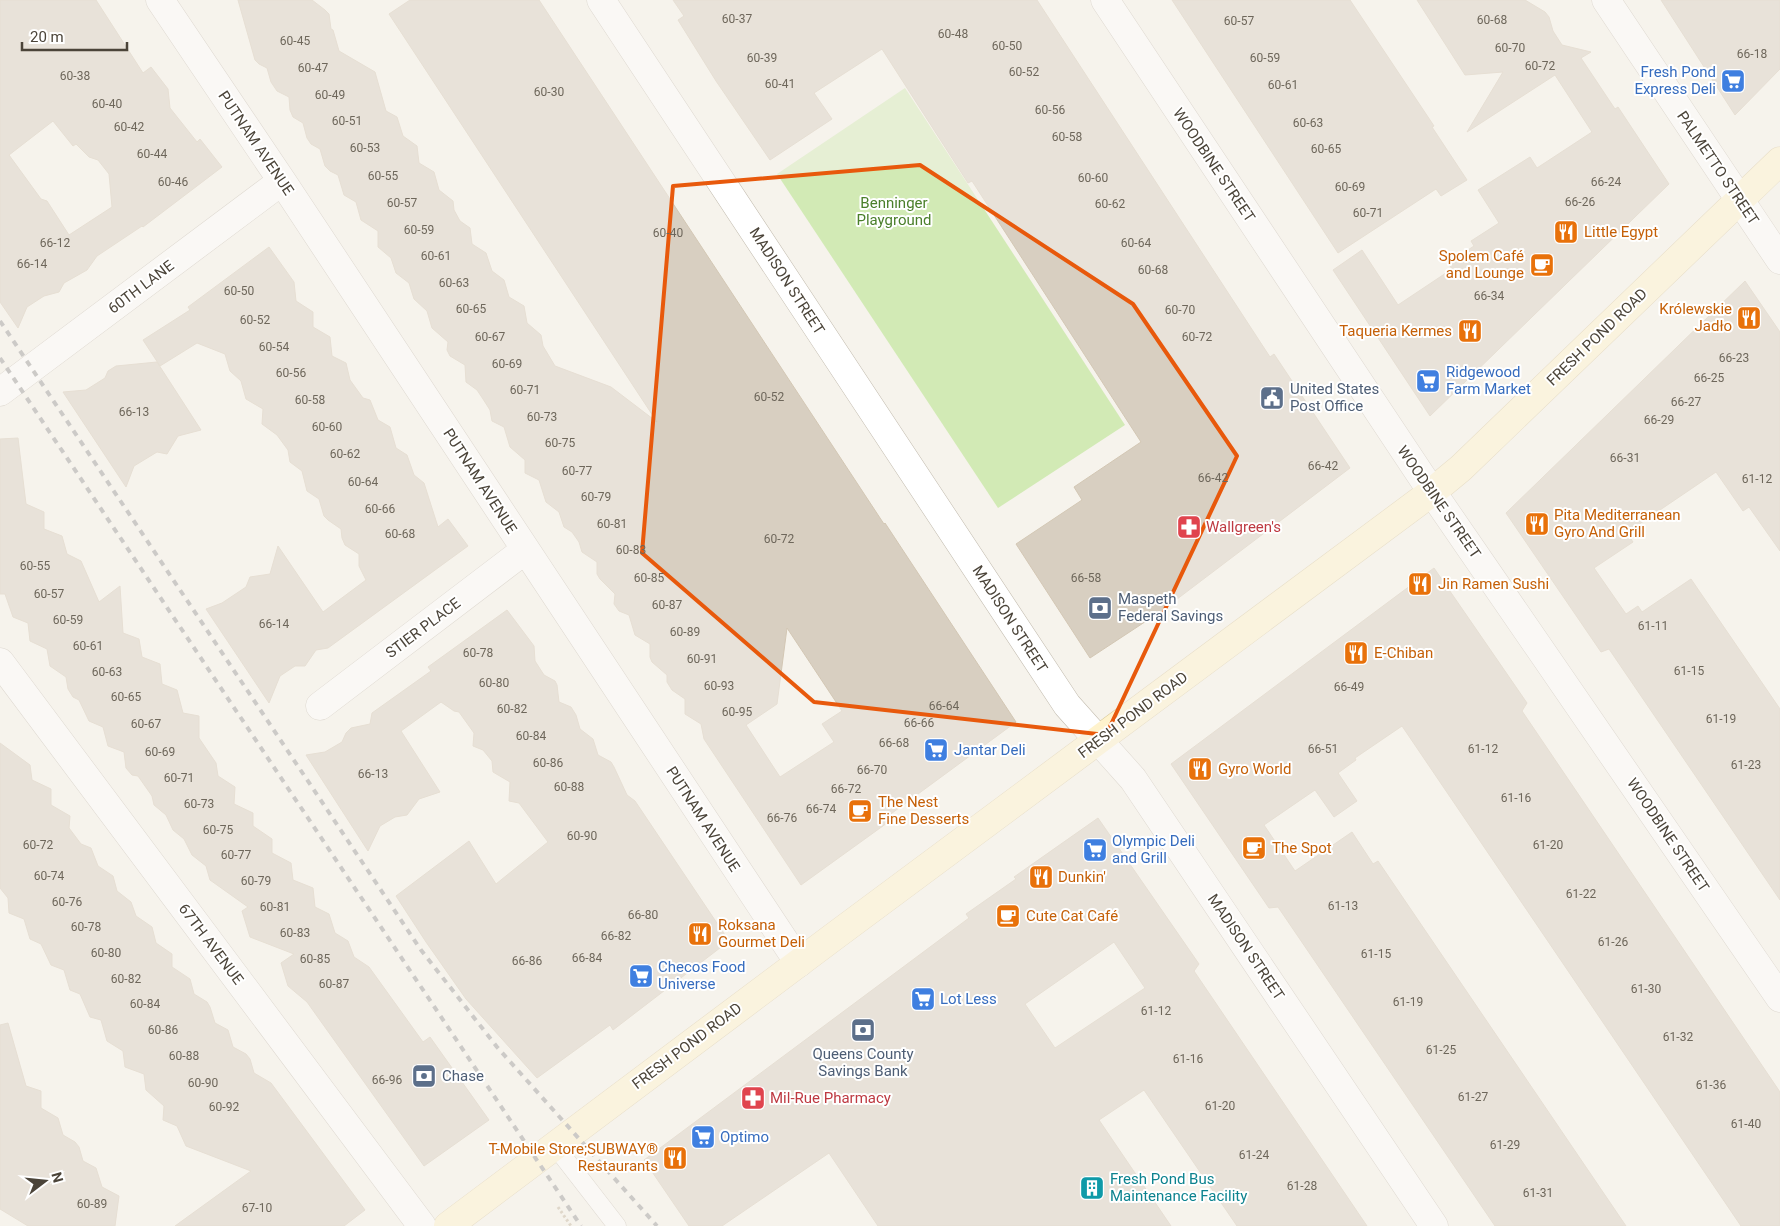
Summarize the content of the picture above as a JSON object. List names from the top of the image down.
{
  "streets": {
    "main road": ["FRESH POND ROAD"],
    "street": [
      "PUTNAM AVENUE",
      "WOODBINE STREET",
      "PALMETTO STREET",
      "MADISON STREET",
      "60TH LANE",
      "STIER PLACE",
      "67TH AVENUE"
    ]
  },
  "crossings": [
    ["PUTNAM AVENUE", "60TH LANE"],
    ["PUTNAM AVENUE", "FRESH POND ROAD"],
    ["PUTNAM AVENUE", "STIER PLACE"],
    ["WOODBINE STREET", "FRESH POND ROAD"],
    ["PALMETTO STREET", "FRESH POND ROAD"],
    ["MADISON STREET", "FRESH POND ROAD"]
  ],
  "parks": ["Benninger Playground"],
  "places": {
    "supermarket": [
      "Fresh Pond Express Deli",
      "Ridgewood Farm Market",
      "Jantar Deli",
      "Olympic Deli and Grill",
      "Checos Food Universe",
      "Lot Less",
      "Optimo"
    ],
    "restaurant": [
      "Little Egypt",
      "Królewskie Jadło",
      "Taqueria Kermes",
      "Pita Mediterranean Gyro And Grill",
      "Jin Ramen Sushi",
      "E-Chiban",
      "Gyro World",
      "Dunkin'",
      "Roksana Gourmet Deli",
      "T-Mobile Store;SUBWAY® Restaurants"
    ],
    "cafe": [
      "Spolem Café and Lounge",
      "The Nest Fine Desserts",
      "The Spot",
      "Cute Cat Café"
    ],
    "public building": ["United States Post Office"],
    "pharmacy": ["Wallgreen's", "Mil-Rue Pharmacy"],
    "bank": ["Maspeth Federal Savings", "Queens County Savings Bank", "Chase"],
    "building": ["Fresh Pond Bus Maintenance Facility"]
  },
  "house_numbers": [
    "60-37",
    "60-68",
    "60-57",
    "60-48",
    "60-45",
    "60-50",
    "60-70",
    "66-18",
    "60-39",
    "60-59",
    "60-72",
    "60-47",
    "60-52",
    "60-38",
    "60-41",
    "60-61",
    "60-30",
    "60-49",
    "60-40",
    "60-56",
    "60-51",
    "60-63",
    "60-42",
    "60-58",
    "60-53",
    "60-65",
    "60-44",
    "60-55",
    "60-60",
    "60-46",
    "66-24",
    "60-69",
    "66-26",
    "60-57",
    "60-62",
    "60-71",
    "60-59",
    "60-40",
    "66-12",
    "60-64",
    "60-61",
    "66-14",
    "60-68",
    "60-63",
    "60-50",
    "66-34",
    "60-65",
    "60-70",
    "60-52",
    "60-67",
    "60-72",
    "60-54",
    "66-23",
    "60-69",
    "60-56",
    "66-25",
    "60-71",
    "60-52",
    "60-58",
    "66-27",
    "66-13",
    "60-73",
    "66-29",
    "60-60",
    "60-75",
    "60-62",
    "66-31",
    "66-42",
    "60-77",
    "66-42",
    "61-12",
    "60-64",
    "60-79",
    "60-66",
    "60-81",
    "60-68",
    "60-72",
    "60-83",
    "60-55",
    "60-85",
    "66-58",
    "60-57",
    "60-87",
    "60-59",
    "66-14",
    "61-11",
    "60-89",
    "60-61",
    "60-78",
    "60-91",
    "61-15",
    "60-63",
    "60-80",
    "60-93",
    "66-49",
    "60-65",
    "66-64",
    "60-82",
    "60-95",
    "61-19",
    "66-66",
    "60-67",
    "60-84",
    "66-68",
    "66-51",
    "61-12",
    "60-69",
    "60-86",
    "61-23",
    "66-70",
    "66-13",
    "60-71",
    "60-88",
    "66-72",
    "61-16",
    "60-73",
    "66-74",
    "66-76",
    "60-75",
    "60-90",
    "60-72",
    "61-20",
    "60-77",
    "60-74",
    "60-79",
    "61-22",
    "60-76",
    "61-13",
    "60-81",
    "66-80",
    "60-78",
    "60-83",
    "66-82",
    "61-26",
    "60-80",
    "61-15",
    "66-84",
    "60-85",
    "66-86",
    "60-82",
    "60-87",
    "61-30",
    "61-19",
    "60-84",
    "61-12",
    "60-86",
    "61-32",
    "61-25",
    "60-88",
    "61-16",
    "66-96",
    "60-90",
    "61-36",
    "61-27",
    "61-20",
    "60-92",
    "61-40",
    "61-29",
    "61-24",
    "61-28",
    "61-31",
    "60-89",
    "67-10"
  ],
  "scale_bar": "20 m",
  "north": "right"
}
